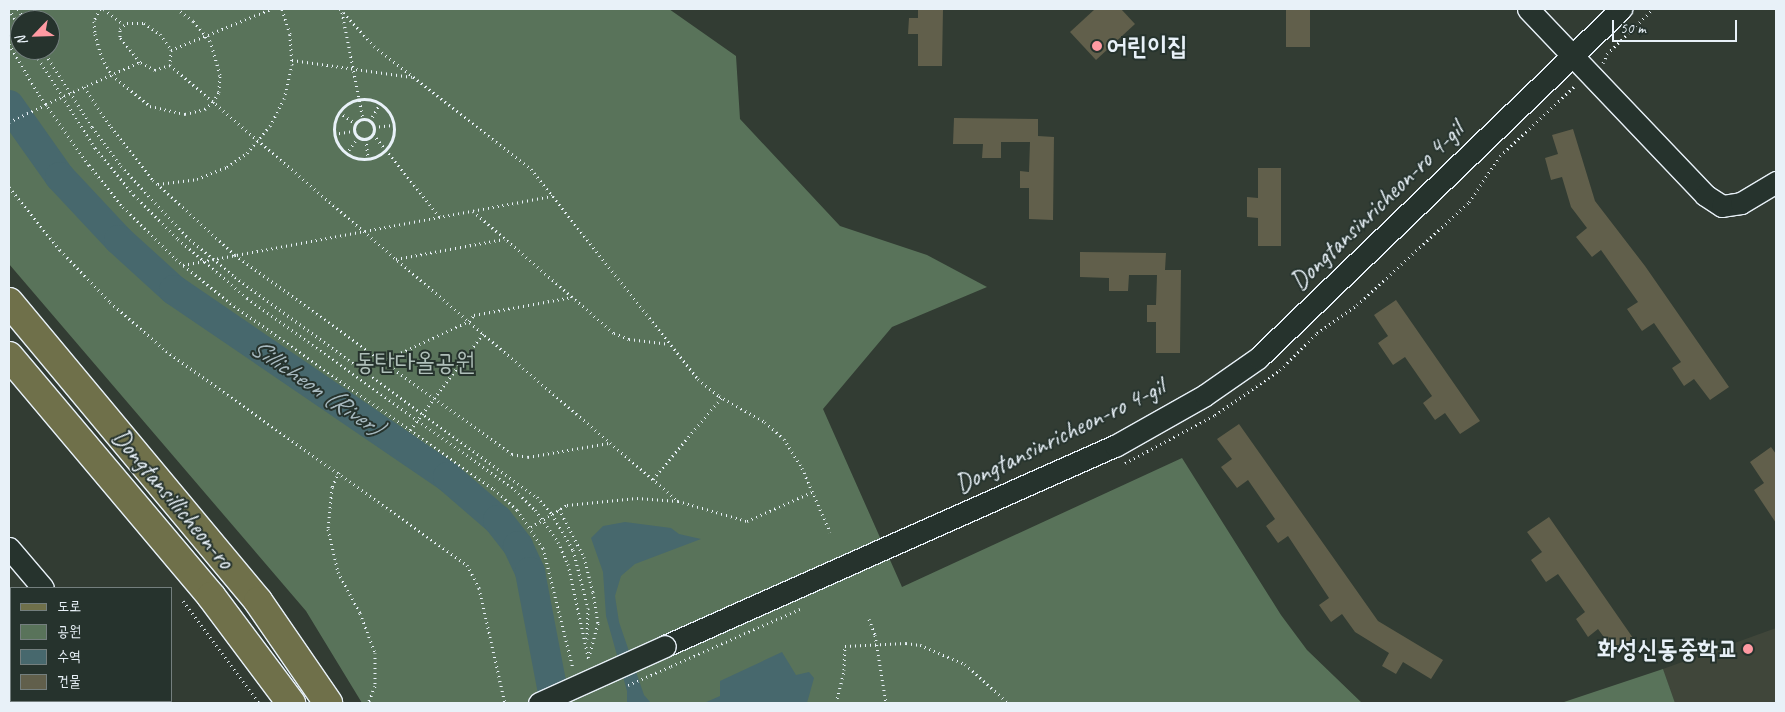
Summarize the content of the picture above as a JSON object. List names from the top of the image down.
{
  "streets": {
    "main road": ["Dongtansillicheon-ro"],
    "street": ["Dongtansinricheon-ro 4-gil"]
  },
  "water": ["Sillicheon (River)"],
  "parks": ["동탄다올공원"],
  "places": ["어린이집", "화성신동중학교"],
  "legend": [
    "도로",
    "공원",
    "수역",
    "건물"
  ],
  "scale_bar": "50 m",
  "north": "bottom left"
}
